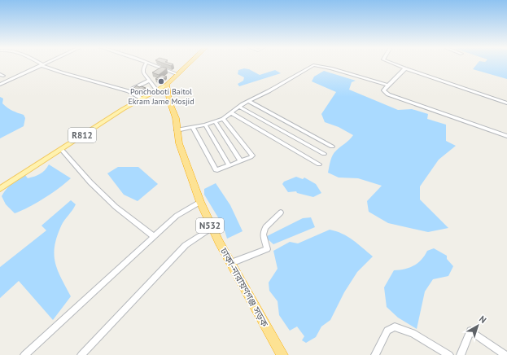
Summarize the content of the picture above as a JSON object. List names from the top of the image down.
{
  "streets": {
    "highway": ["N532", "ঢাকা-নারায়ণগঞ্জ সড়ক"],
    "main road": ["R812"]
  },
  "crossings": [
    ["R812", "ঢাকা-নারায়ণগঞ্জ সড়ক"]
  ],
  "places": ["Ponchoboti Baitol Ekram Jame Mosjid"],
  "north": "top right"
}
